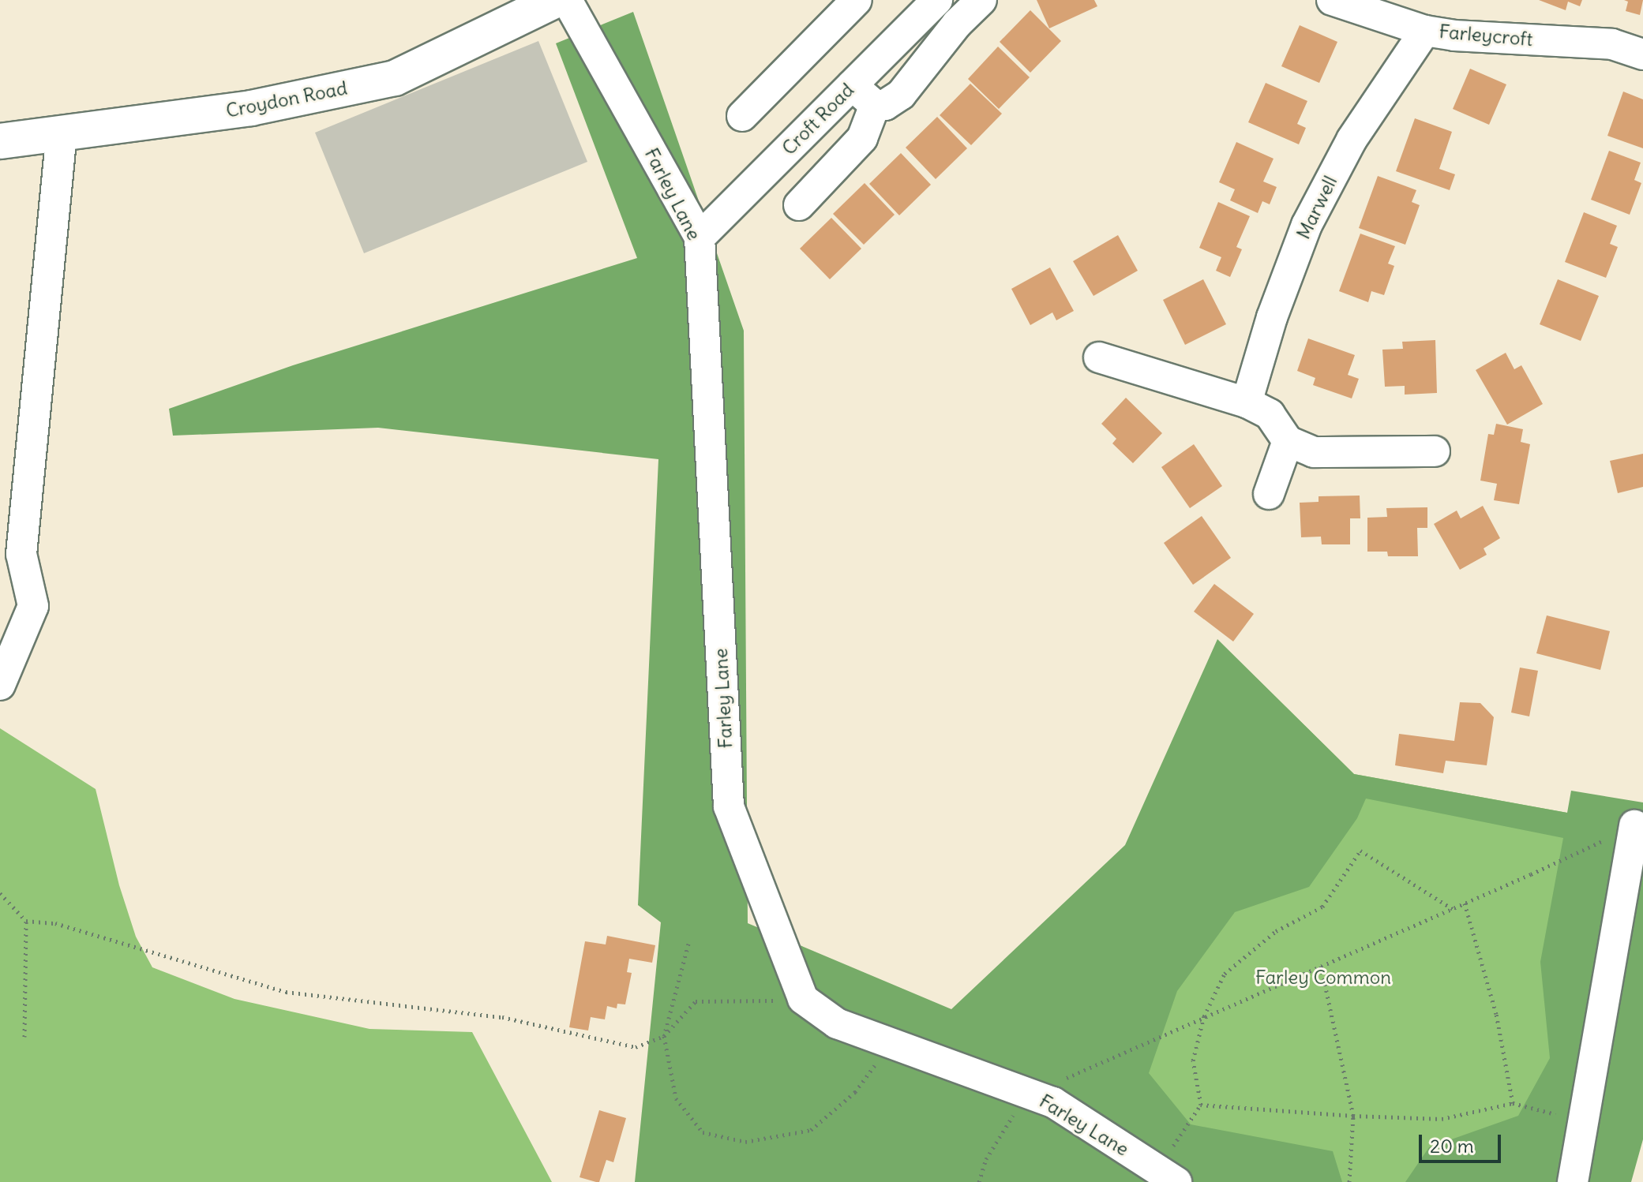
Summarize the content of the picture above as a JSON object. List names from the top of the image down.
{
  "streets": {
    "main road": ["Croydon Road"],
    "street": [
      "Farleycroft",
      "Croft Road",
      "Farley Lane",
      "Marwell"
    ]
  },
  "crossings": [
    ["Farleycroft", "Marwell"],
    ["Croft Road", "Farley Lane"]
  ],
  "parks": ["Farley Common"],
  "scale_bar": "20 m"
}
